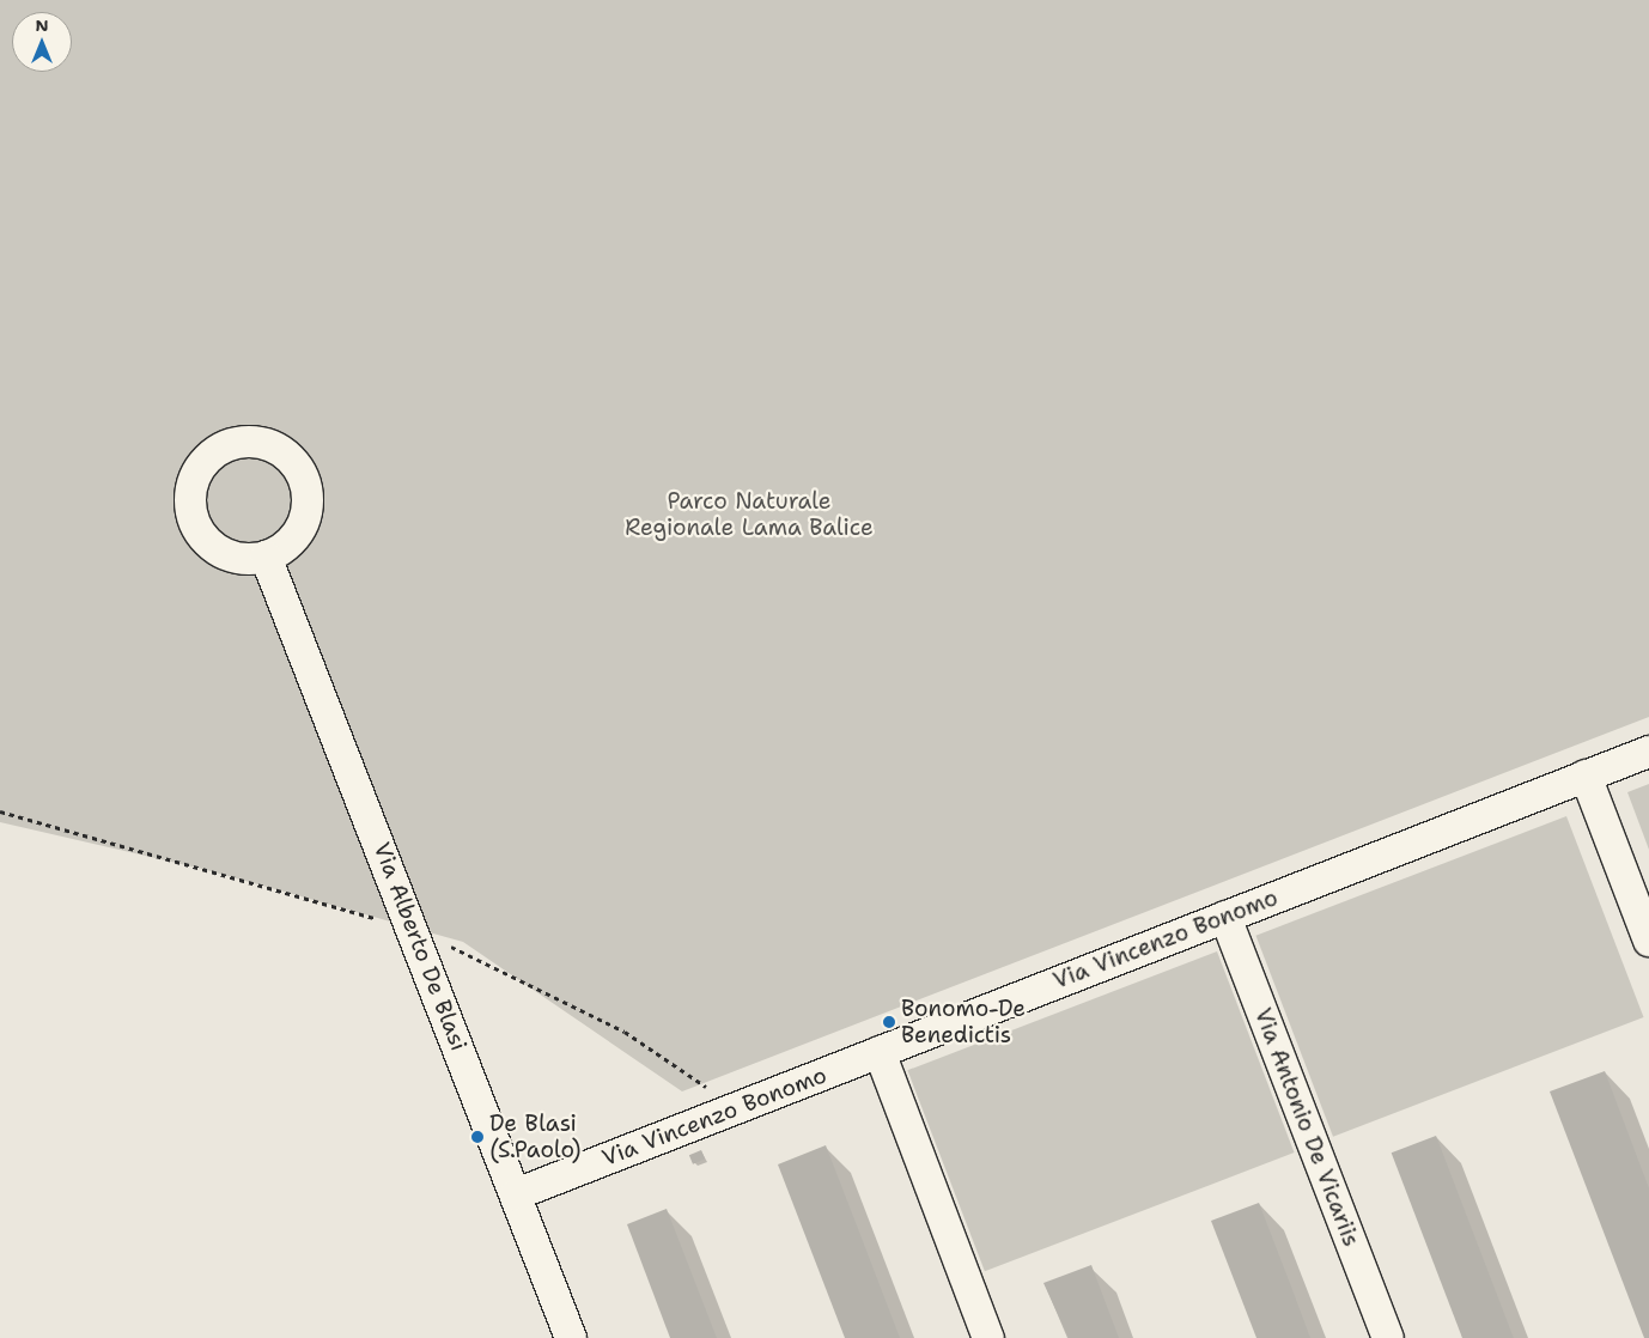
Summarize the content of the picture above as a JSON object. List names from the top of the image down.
{
  "streets": {
    "street": ["Via Vincenzo Bonomo", "Via Alberto De Blasi", "Via Antonio De Vicariis"]
  },
  "crossings": [
    ["Via Vincenzo Bonomo", "Via Alberto De Blasi"],
    ["Via Vincenzo Bonomo", "Via Antonio De Vicariis"]
  ],
  "parks": ["Parco Naturale Regionale Lama Balice"],
  "places": ["Bonomo-De Benedictis", "De Blasi (S.Paolo)"],
  "north": "top"
}
